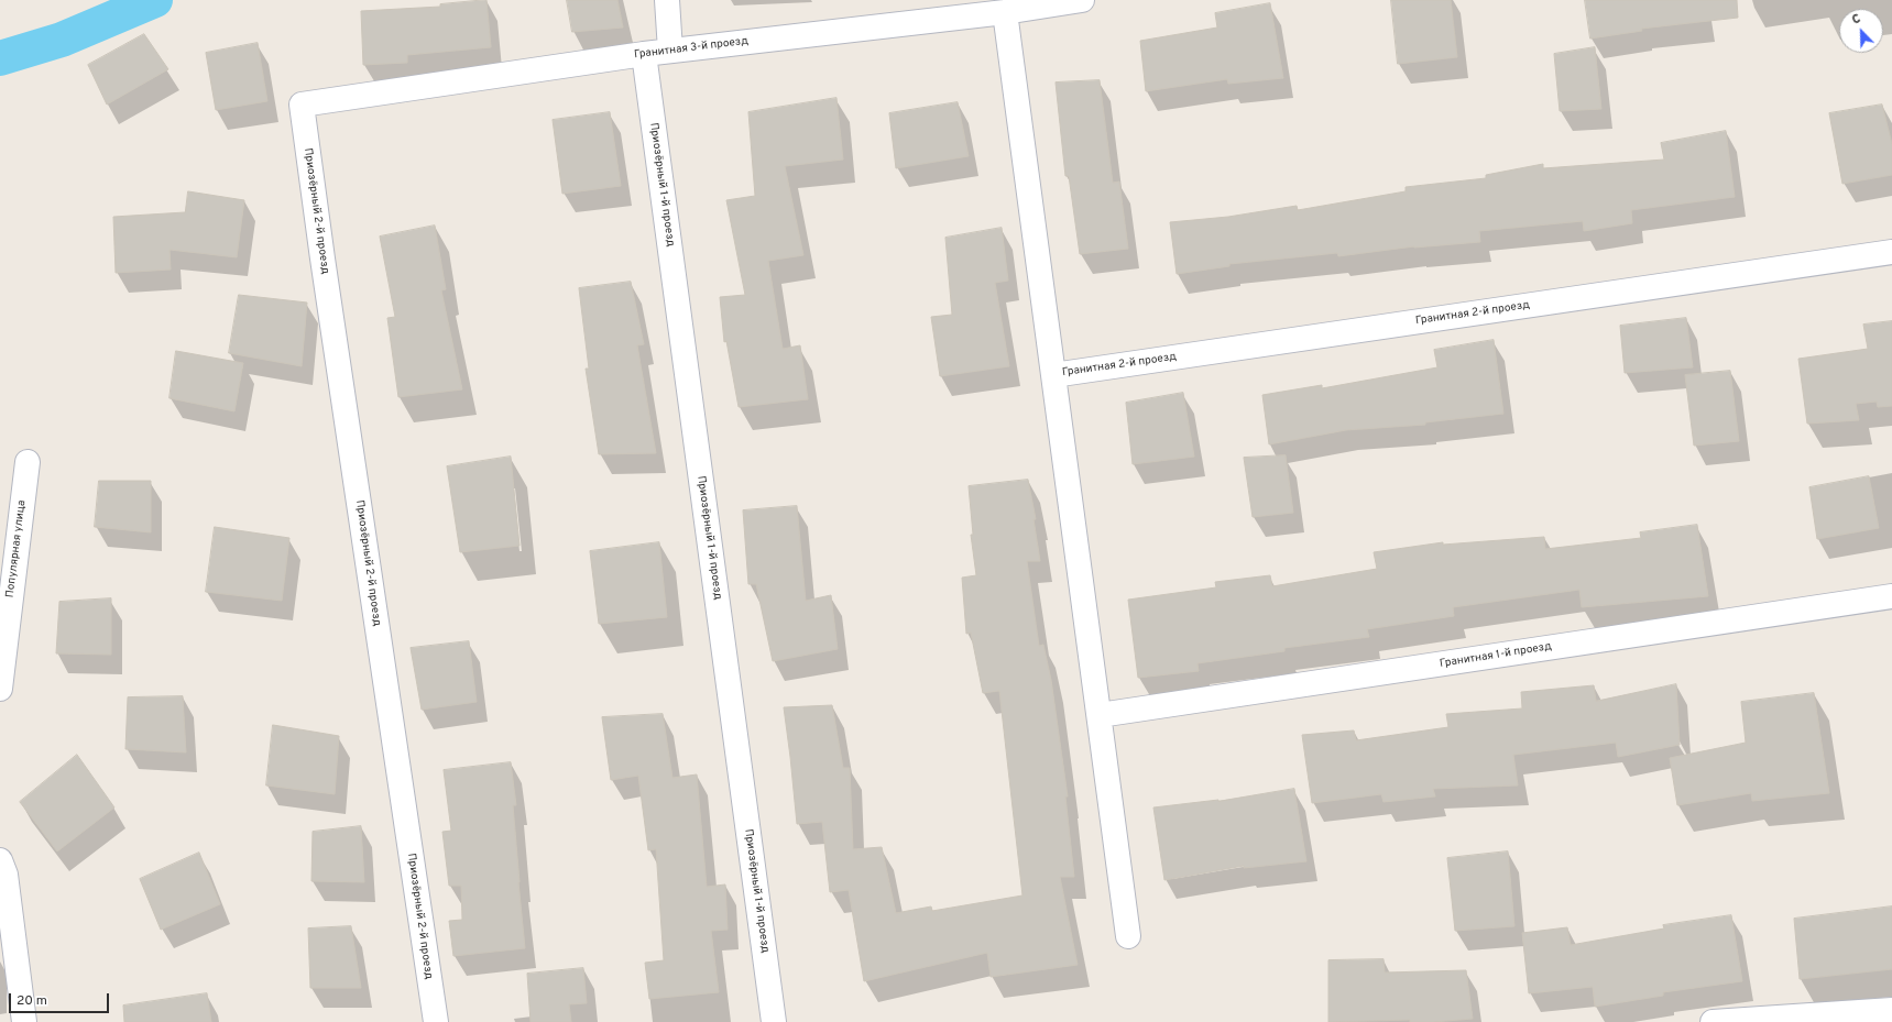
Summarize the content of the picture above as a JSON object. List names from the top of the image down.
{
  "streets": {
    "street": [
      "Гранитная 3-й проезд",
      "Приозёрный 1-й проезд",
      "Приозёрный 2-й проезд",
      "Гранитная 2-й проезд",
      "Популярная улица",
      "Гранитная 1-й проезд"
    ]
  },
  "crossings": [
    ["Гранитная 3-й проезд", "Приозёрный 1-й проезд"],
    ["Гранитная 3-й проезд", "Приозёрный 2-й проезд"]
  ],
  "scale_bar": "20 m",
  "north": "top left"
}
